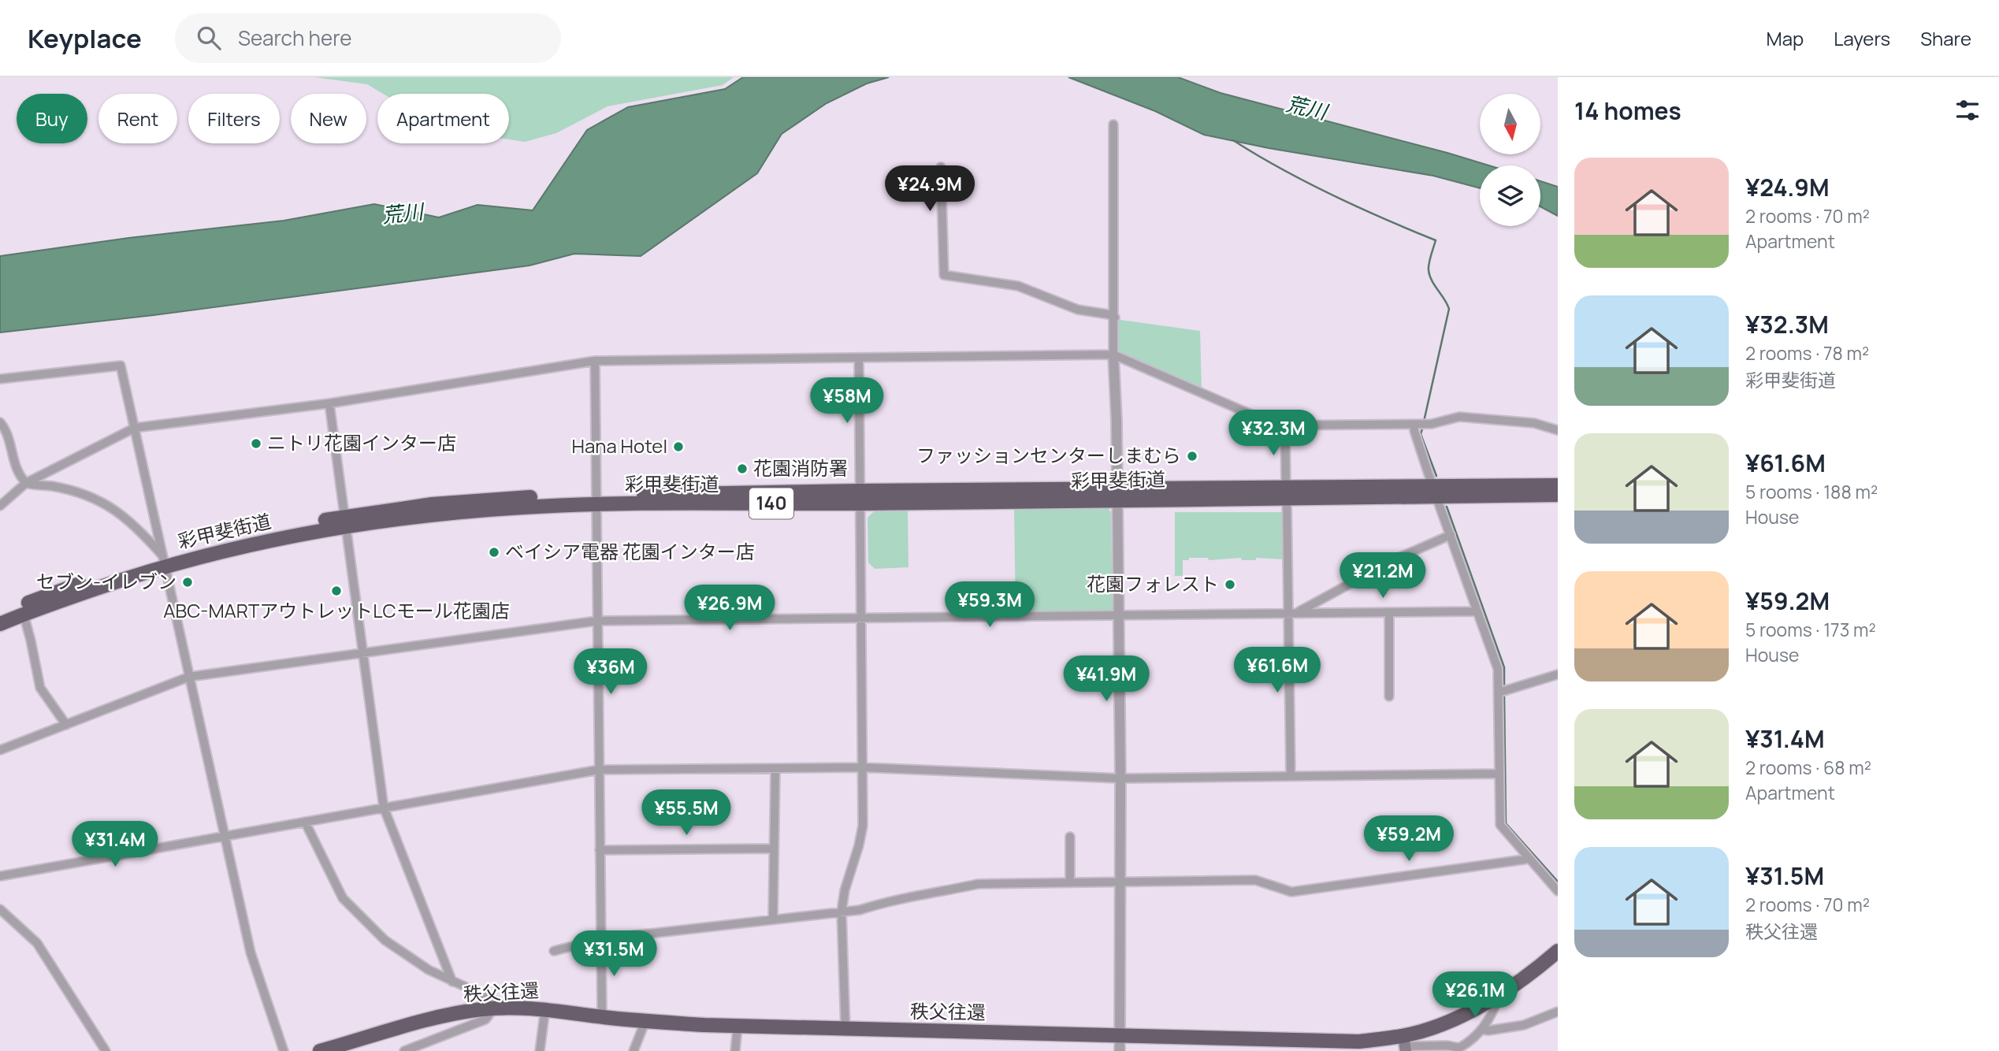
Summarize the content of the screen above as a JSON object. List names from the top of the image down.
{
  "streets": {
    "highway": ["彩甲斐街道", "140", "秩父往還"]
  },
  "water": ["荒川"],
  "places": [
    "ニトリ花園インター店",
    "Hana Hotel",
    "ファッションセンターしまむら",
    "花園消防署",
    "ベイシア電器 花園インター店",
    "セブン-イレブン",
    "花園フォレスト",
    "ABC-MARTアウトレットLCモール花園店"
  ],
  "north": "bottom",
  "page": {
    "header": "Keyplace",
    "search": "Search here",
    "nav": ["Map", "Layers", "Share"],
    "heading": "14 homes",
    "chip": [
      "Buy",
      "Rent",
      "Filters",
      "New",
      "Apartment"
    ],
    "list": [
      {
        "name": "¥24.9M",
        "note": "2 rooms · 70 m² · Apartment"
      },
      {
        "name": "¥32.3M",
        "note": "2 rooms · 78 m² · 彩甲斐街道"
      },
      {
        "name": "¥61.6M",
        "note": "5 rooms · 188 m² · House"
      },
      {
        "name": "¥59.2M",
        "note": "5 rooms · 173 m² · House"
      },
      {
        "name": "¥31.4M",
        "note": "2 rooms · 68 m² · Apartment"
      },
      {
        "name": "¥31.5M",
        "note": "2 rooms · 70 m² · 秩父往還"
      }
    ],
    "price": [
      "¥24.9M",
      "¥58M",
      "¥32.3M",
      "¥21.2M",
      "¥59.3M",
      "¥26.9M",
      "¥61.6M",
      "¥36M",
      "¥41.9M",
      "¥55.5M",
      "¥59.2M",
      "¥31.4M",
      "¥31.5M",
      "¥26.1M"
    ]
  }
}
